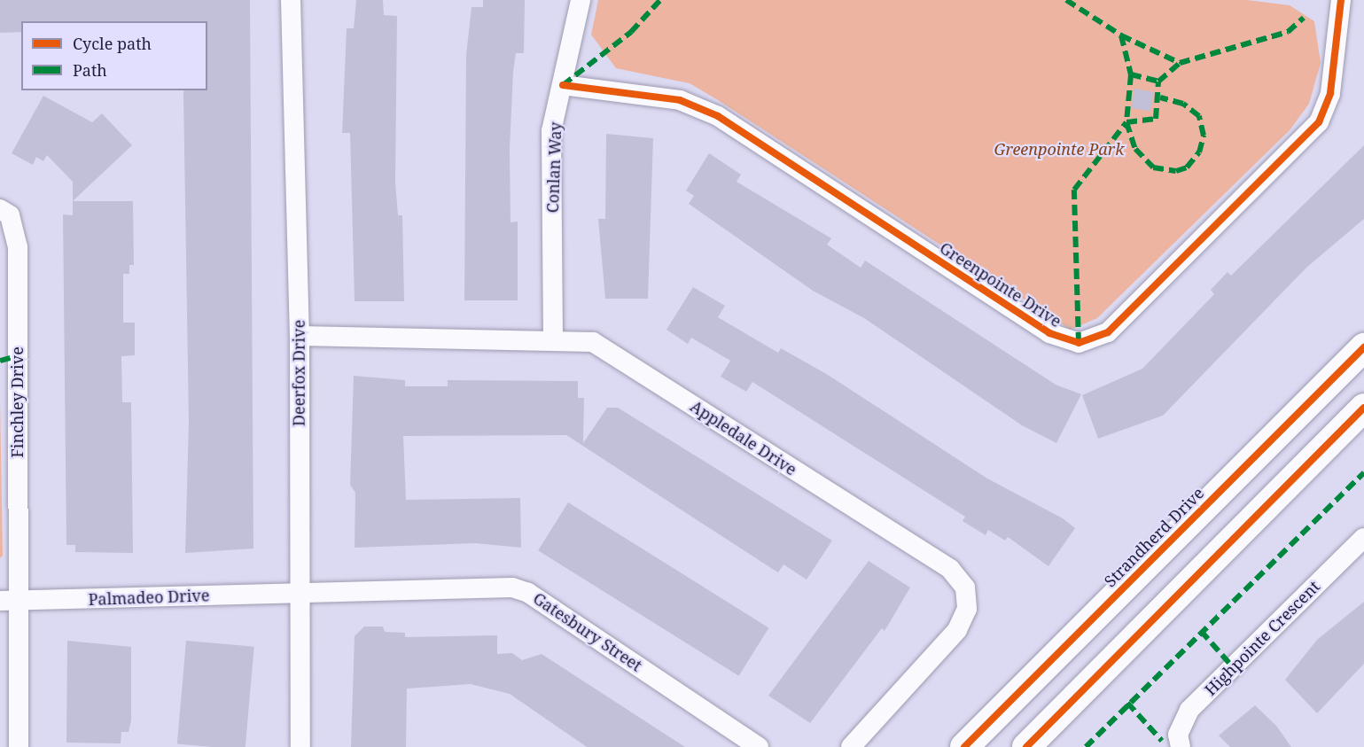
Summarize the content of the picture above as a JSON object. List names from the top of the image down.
{
  "streets": {
    "main road": ["Strandherd Drive"],
    "street": [
      "Conlan Way",
      "Greenpointe Drive",
      "Deerfox Drive",
      "Finchley Drive",
      "Appledale Drive",
      "Palmadeo Drive",
      "Gatesbury Street",
      "Highpointe Crescent"
    ]
  },
  "crossings": [
    ["Conlan Way", "Greenpointe Drive"],
    ["Conlan Way", "Appledale Drive"],
    ["Deerfox Drive", "Appledale Drive"],
    ["Deerfox Drive", "Palmadeo Drive"],
    ["Deerfox Drive", "Gatesbury Street"],
    ["Finchley Drive", "Palmadeo Drive"],
    ["Palmadeo Drive", "Gatesbury Street"]
  ],
  "parks": ["Greenpointe Park"],
  "legend": ["Cycle path", "Path"]
}
